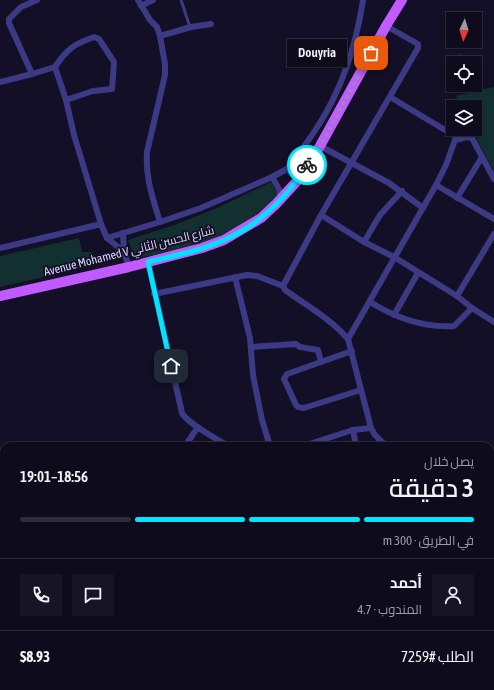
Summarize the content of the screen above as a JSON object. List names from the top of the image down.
{
  "streets": {
    "main road": ["Avenue Mohamed V شارع الحسن الثاني"]
  },
  "places": ["Douyria"],
  "north": "bottom",
  "page": {
    "bubble": "Douyria",
    "heading": ["3 دقيقة", "يصل خلال", "18:56–19:01"],
    "panel": [
      "أحمد",
      "المندوب · 4.7",
      "الطلب #7259",
      "$8.93"
    ],
    "bar": "في الطريق · 300 m"
  }
}
